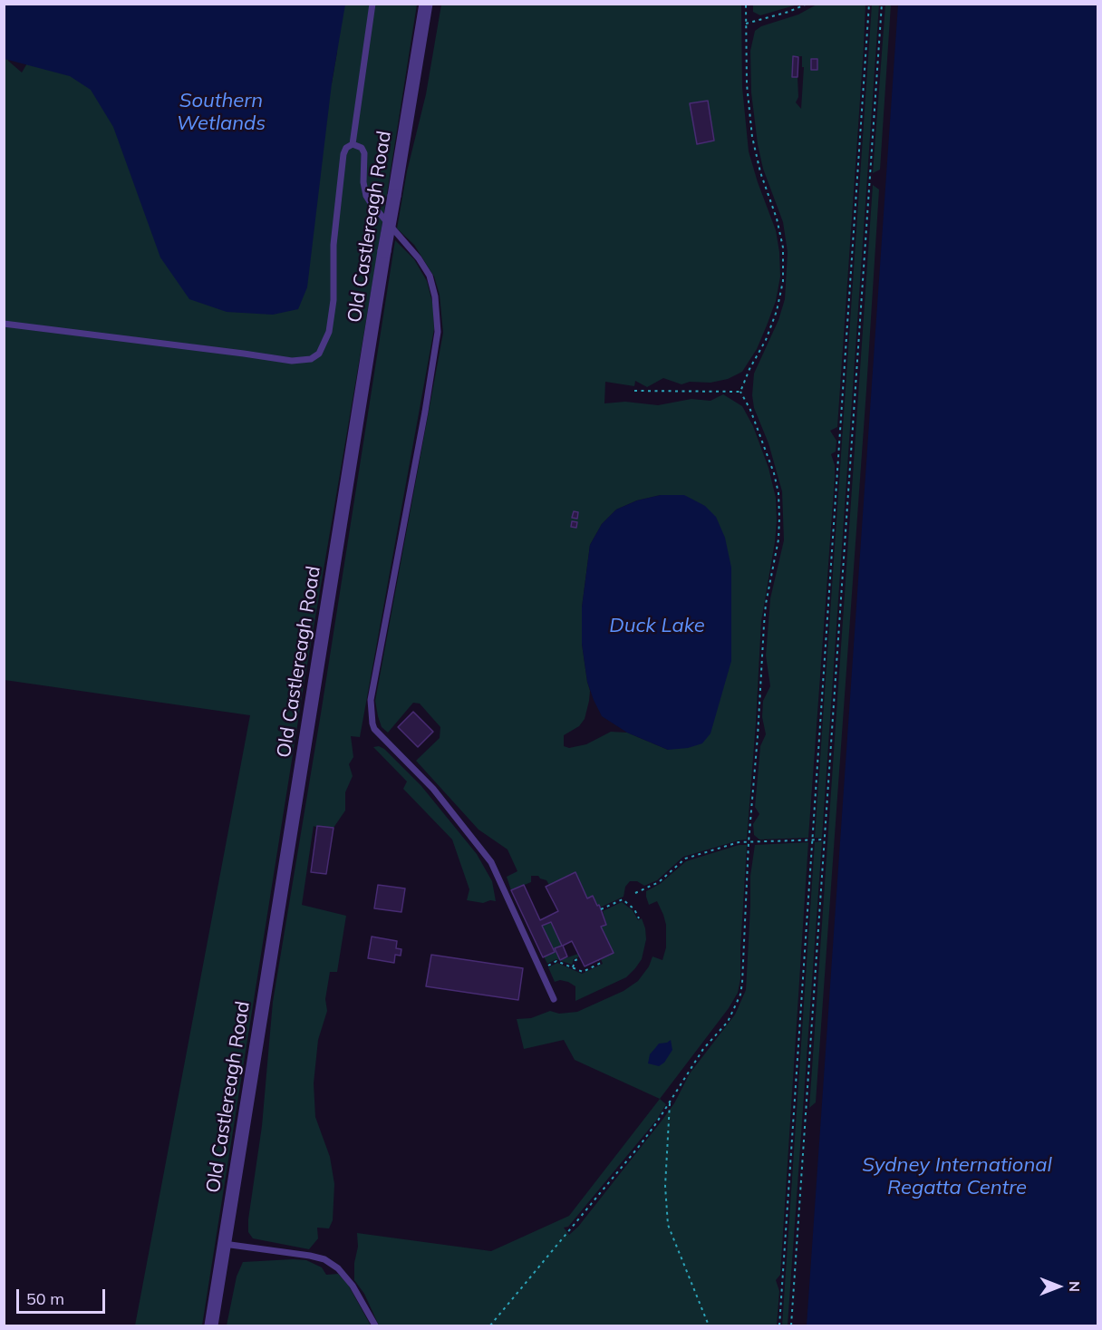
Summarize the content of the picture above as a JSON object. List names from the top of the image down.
{
  "streets": {
    "street": ["Old Castlereagh Road"]
  },
  "water": ["Southern Wetlands", "Duck Lake", "Sydney International Regatta Centre"],
  "scale_bar": "50 m",
  "north": "right"
}
